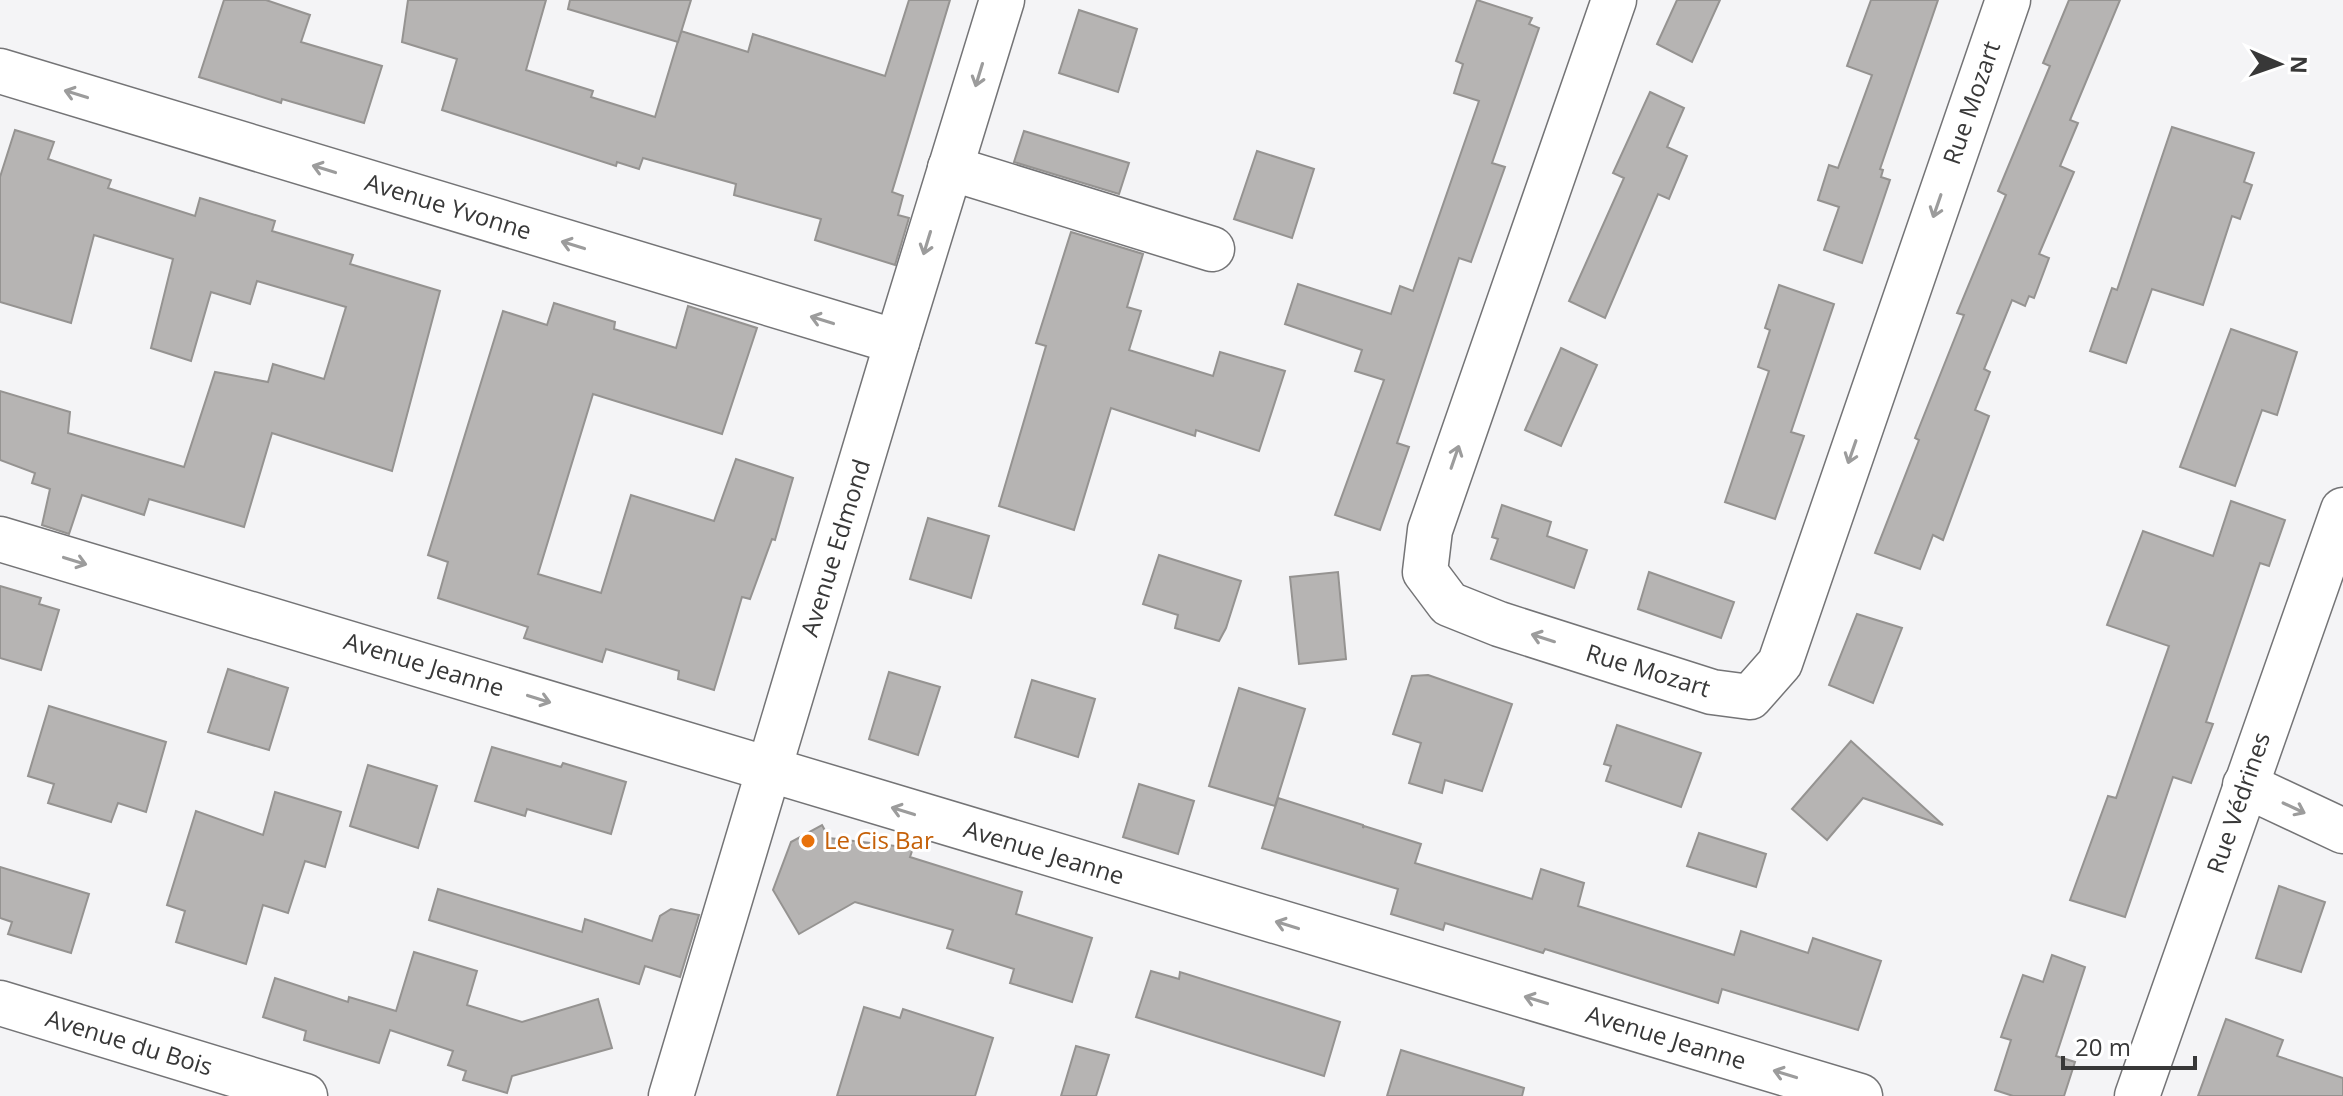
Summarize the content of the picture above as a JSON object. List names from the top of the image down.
{
  "streets": {
    "street": [
      "Rue Mozart",
      "Avenue Yvonne",
      "Avenue Edmond",
      "Avenue Jeanne",
      "Rue Védrines",
      "Avenue du Bois"
    ]
  },
  "crossings": [
    ["Avenue Yvonne", "Avenue Edmond"],
    ["Avenue Edmond", "Avenue Jeanne"]
  ],
  "one_way": ["Avenue Yvonne"],
  "places": ["Le Cis Bar"],
  "scale_bar": "20 m",
  "north": "right"
}
